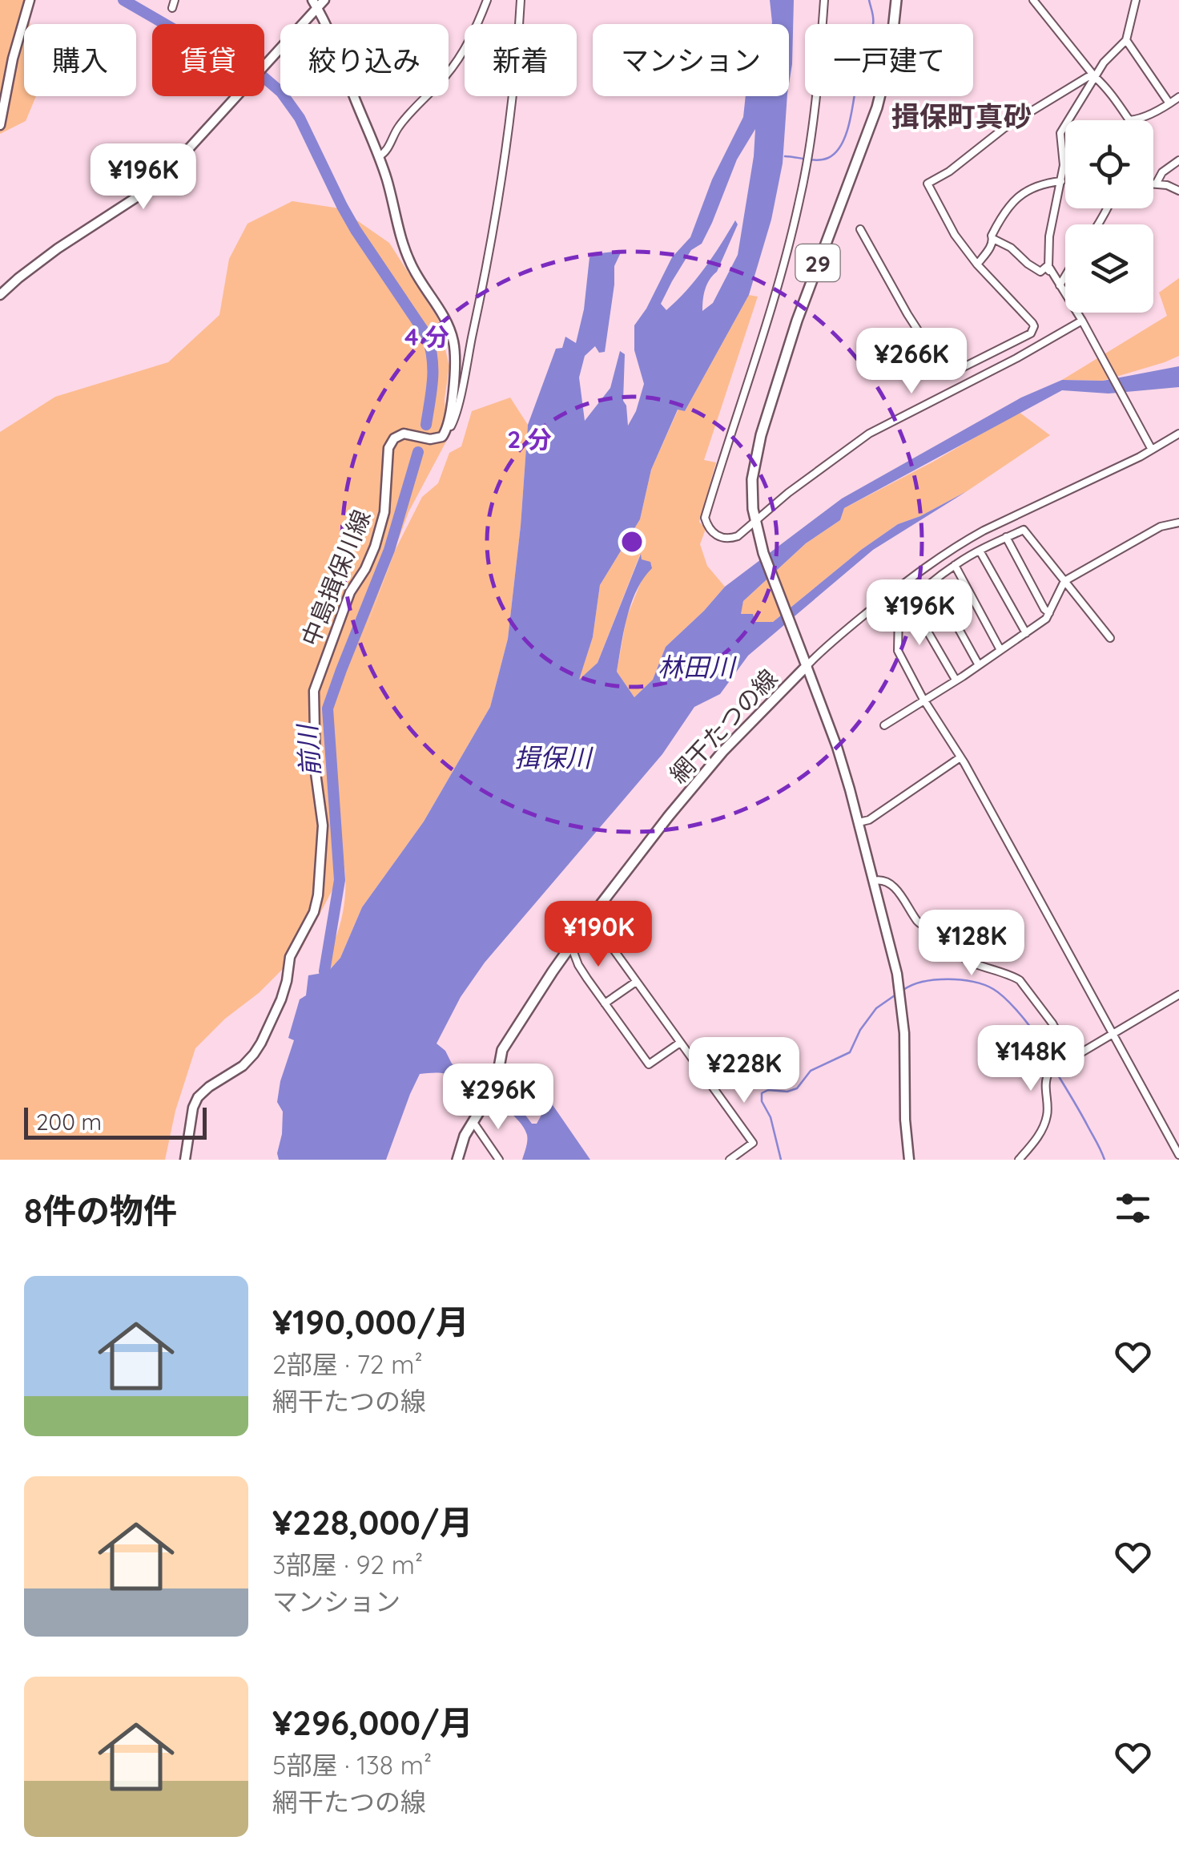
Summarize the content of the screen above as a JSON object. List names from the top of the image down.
{
  "streets": {
    "main road": ["29", "中島揖保川線", "網干たつの線"]
  },
  "districts": ["揖保町真砂"],
  "water": ["林田川", "前川", "揖保川"],
  "scale_bar": "200 m",
  "page": {
    "chip": [
      "購入",
      "賃貸",
      "絞り込み",
      "新着",
      "マンション",
      "一戸建て"
    ],
    "price": [
      "¥196K",
      "¥266K",
      "¥196K",
      "¥190K",
      "¥128K",
      "¥148K",
      "¥228K",
      "¥296K"
    ],
    "scale": "200 m",
    "heading": "8件の物件",
    "list": [
      {
        "name": "¥190,000/月",
        "note": "2部屋 · 72 m² · 網干たつの線"
      },
      {
        "name": "¥228,000/月",
        "note": "3部屋 · 92 m² · マンション"
      },
      {
        "name": "¥296,000/月",
        "note": "5部屋 · 138 m² · 網干たつの線"
      }
    ]
  },
  "rings": ["4 分", "2 分"]
}
